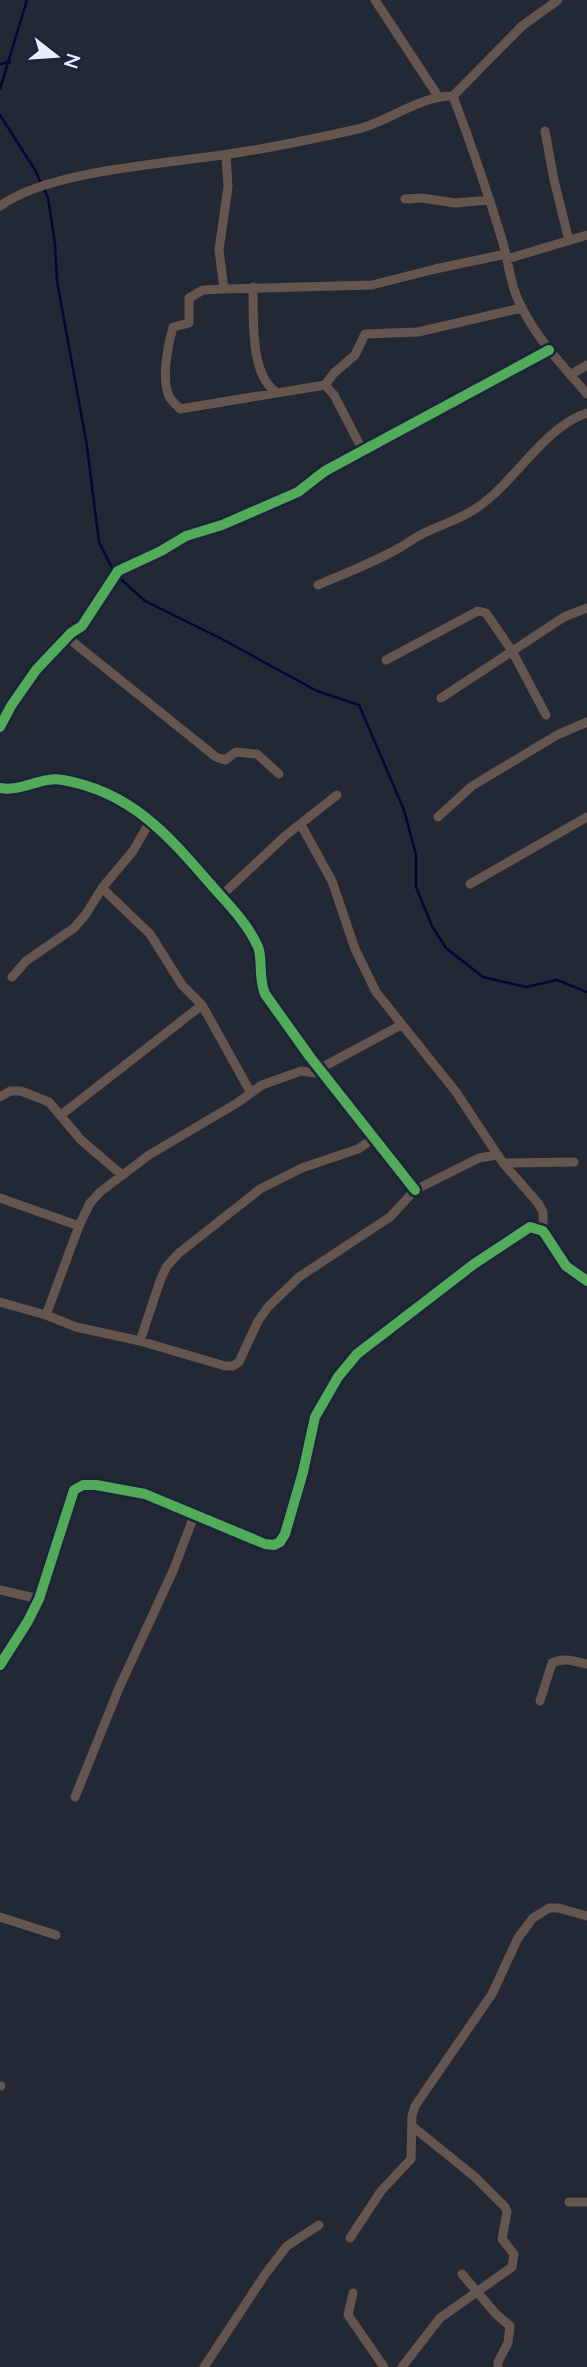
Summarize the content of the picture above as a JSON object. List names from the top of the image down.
{
  "north": "right"
}
